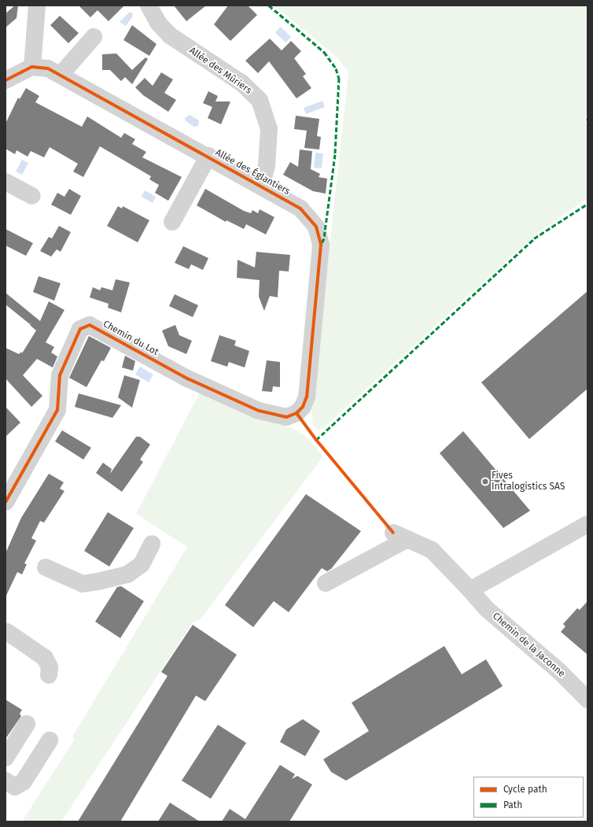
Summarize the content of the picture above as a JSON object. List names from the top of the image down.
{
  "streets": {
    "street": [
      "Allée des Mûriers",
      "Allée des Églantiers",
      "Chemin du Lot",
      "Chemin de la Jaconne"
    ]
  },
  "crossings": [
    ["Allée des Mûriers", "Allée des Églantiers"],
    ["Allée des Églantiers", "Chemin du Lot"]
  ],
  "places": ["Fives Intralogistics SAS"],
  "legend": ["Cycle path", "Path"]
}
